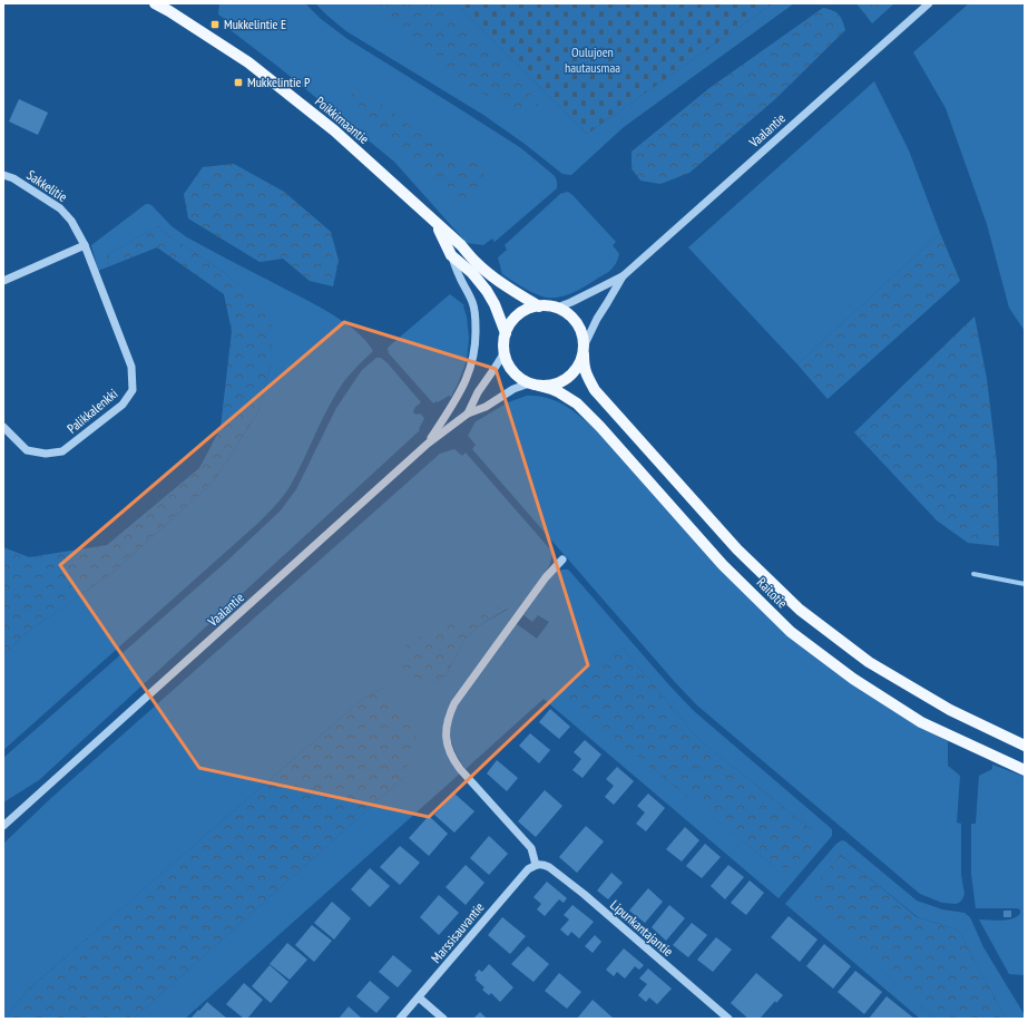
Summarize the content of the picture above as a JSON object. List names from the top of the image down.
{
  "streets": {
    "main road": ["Poikkimaantie", "Raitotie"],
    "street": [
      "Vaalantie",
      "Sakkelitie",
      "Palikkalenkki",
      "Lipunkantajantie",
      "Marssisauvantie"
    ]
  },
  "crossings": [
    ["Poikkimaantie", "Vaalantie"],
    ["Poikkimaantie", "Raitotie"],
    ["Vaalantie", "Raitotie"],
    ["Sakkelitie", "Palikkalenkki"],
    ["Lipunkantajantie", "Marssisauvantie"]
  ],
  "parks": ["Oulujoen hautausmaa"],
  "places": {
    "transit": ["Mukkelintie E", "Mukkelintie P"]
  }
}
